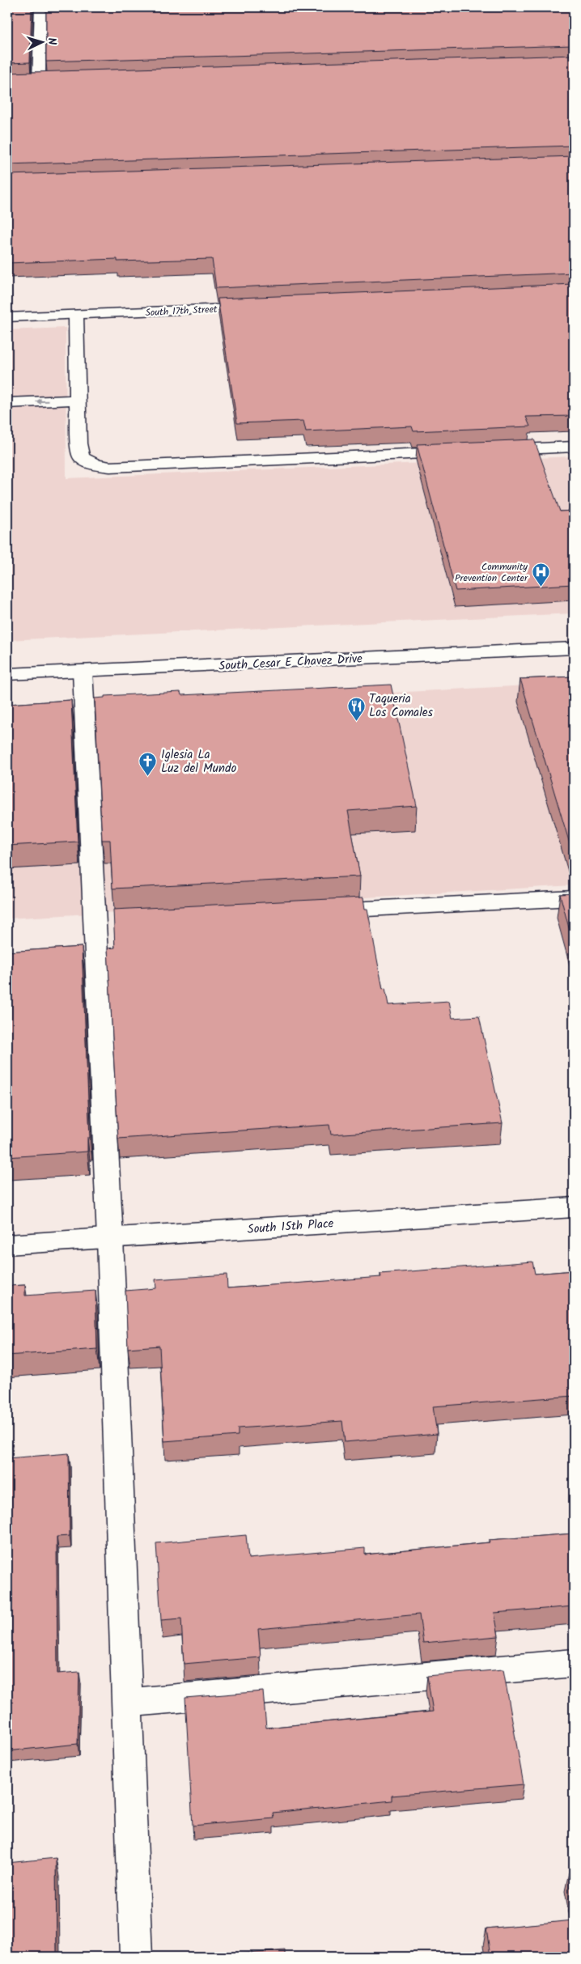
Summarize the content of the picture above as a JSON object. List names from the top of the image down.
{
  "streets": {
    "street": ["South 17th Street", "South Cesar E Chavez Drive", "South 15th Place"]
  },
  "places": {
    "hospital": ["Community Prevention Center"],
    "restaurant": ["Taqueria Los Comales"],
    "church": ["Iglesia La Luz del Mundo"]
  },
  "north": "right"
}
